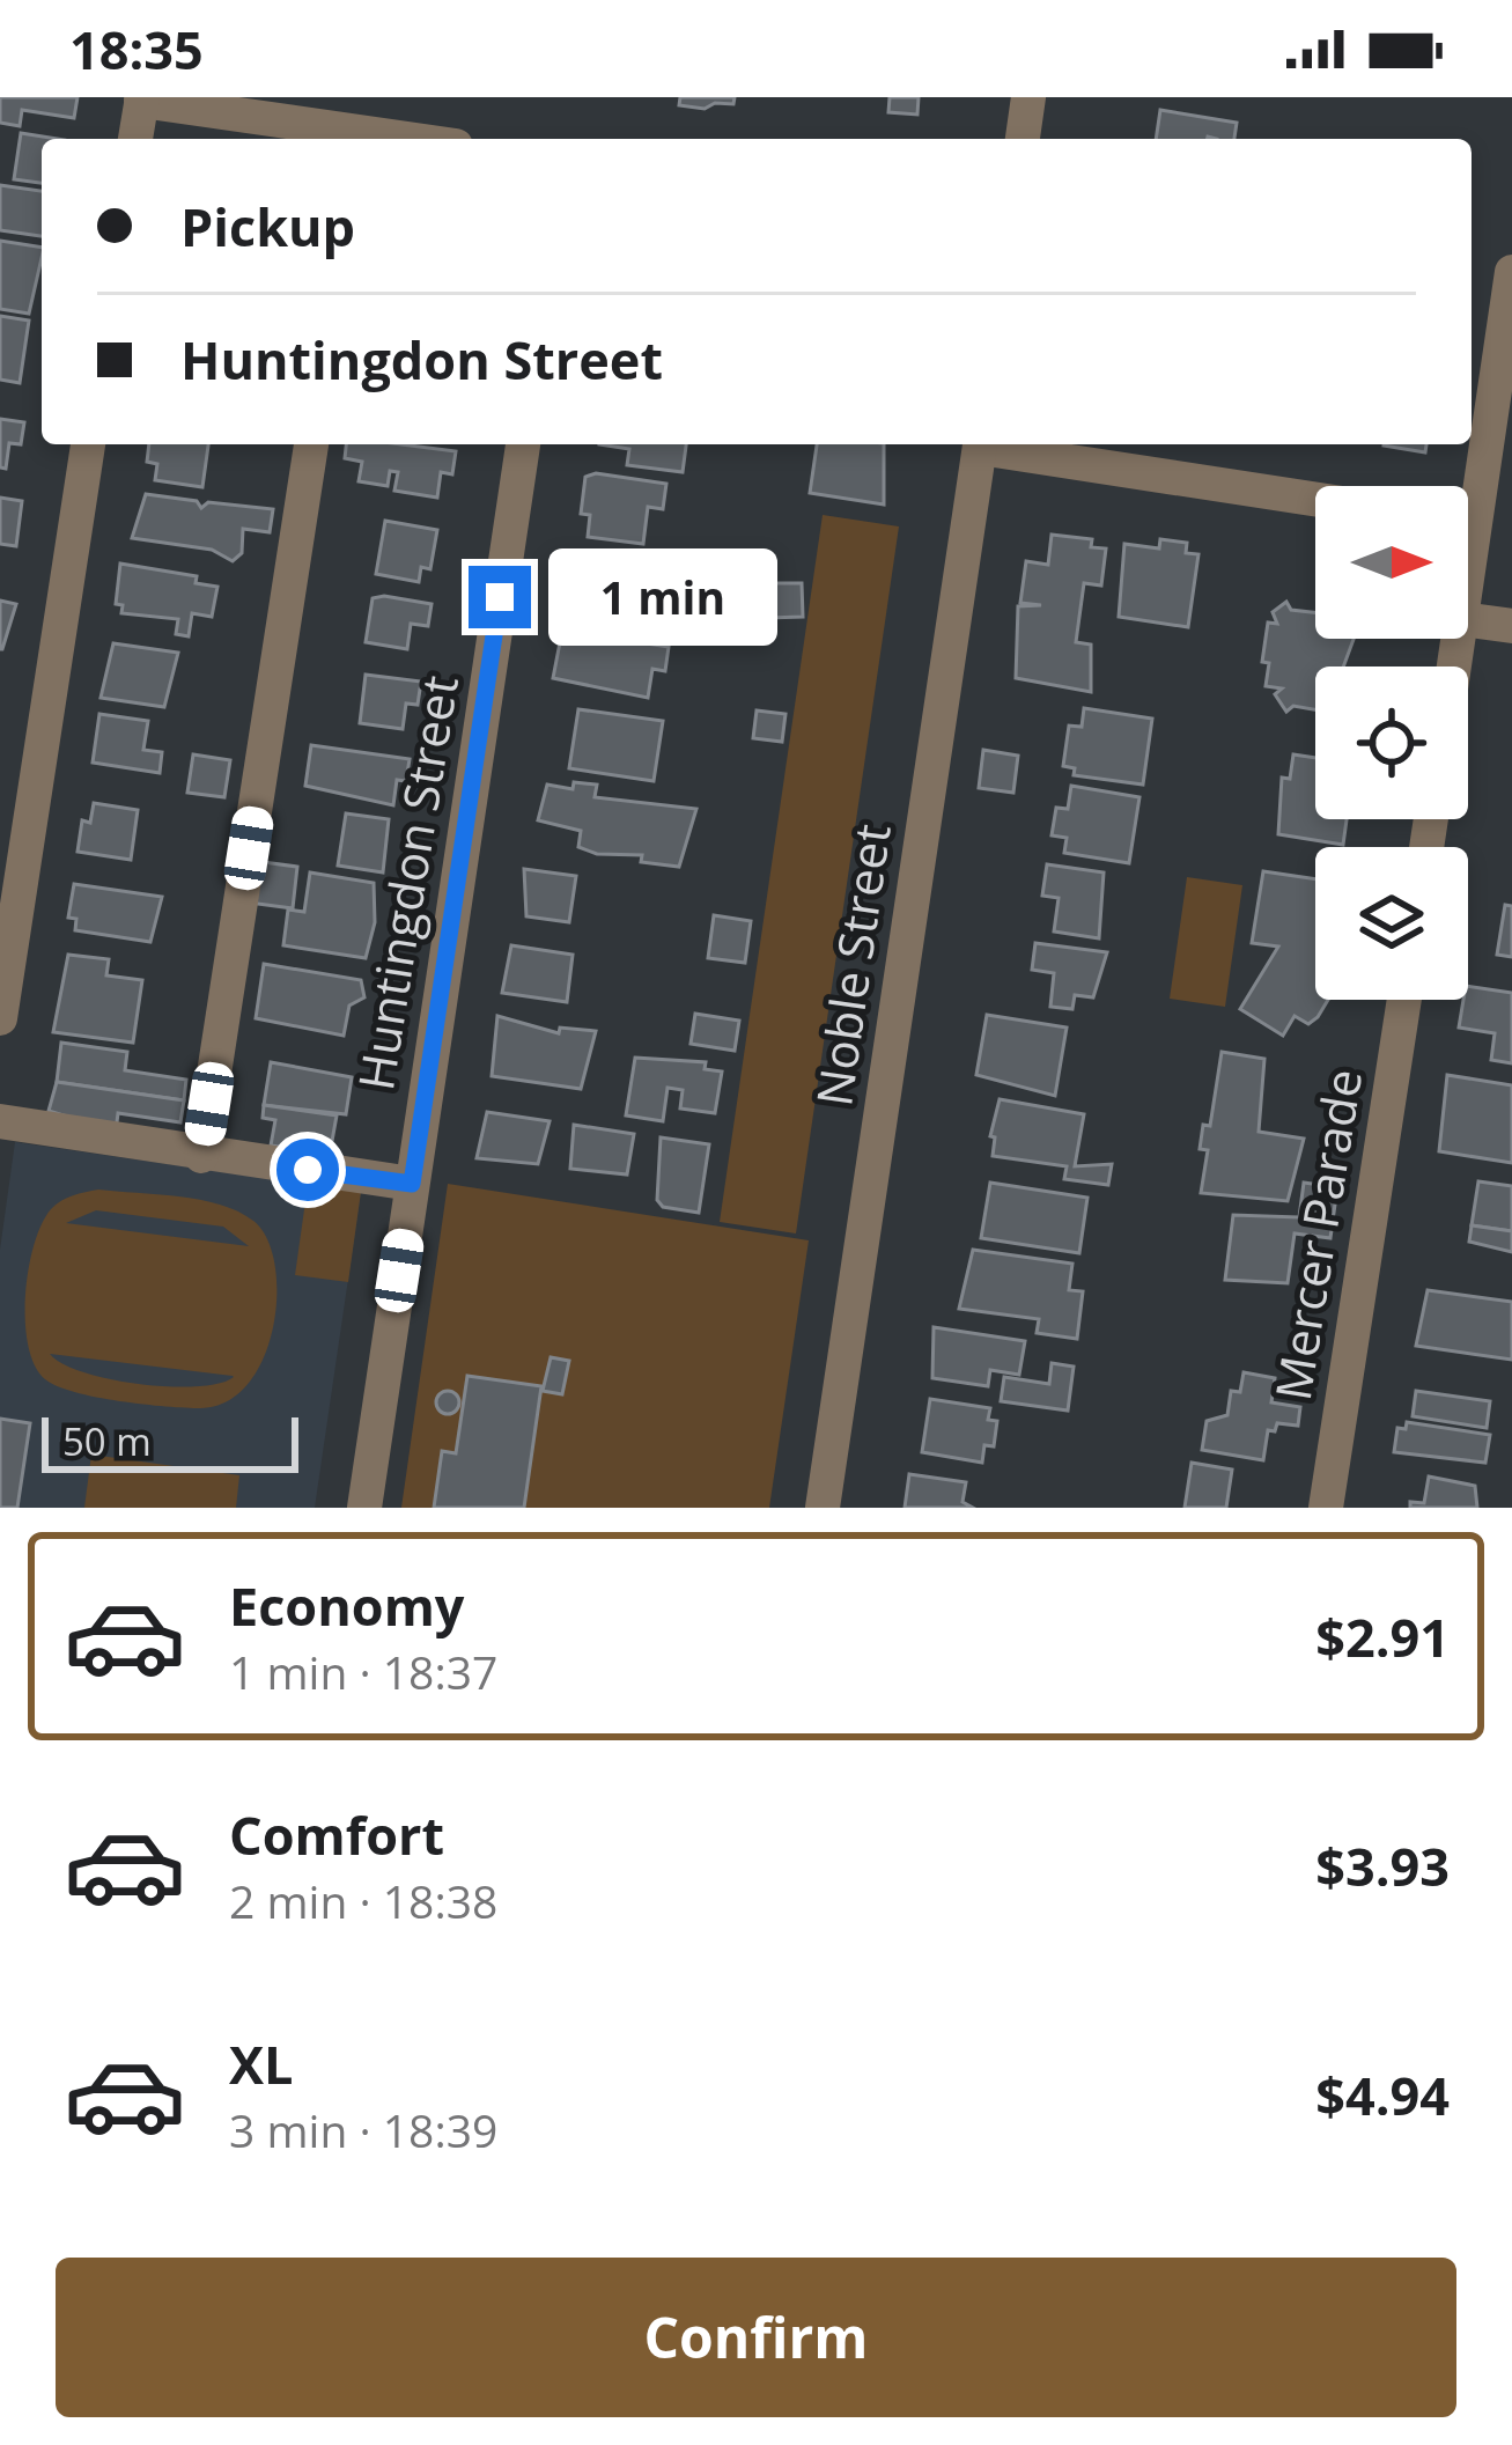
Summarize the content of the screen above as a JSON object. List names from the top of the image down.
{
  "streets": {
    "street": ["Huntingdon Street", "Noble Street", "Mercer Parade"]
  },
  "scale_bar": "50 m",
  "north": "right",
  "page": {
    "status": "18:35",
    "banner": ["Pickup", "Huntingdon Street"],
    "bubble": "1 min",
    "scale": "50 m",
    "list": [
      {
        "name": "Economy",
        "note": "1 min · 18:37",
        "value": "$2.91"
      },
      {
        "name": "Comfort",
        "note": "2 min · 18:38",
        "value": "$3.93"
      },
      {
        "name": "XL",
        "note": "3 min · 18:39",
        "value": "$4.94"
      }
    ],
    "buttons": "Confirm"
  }
}
